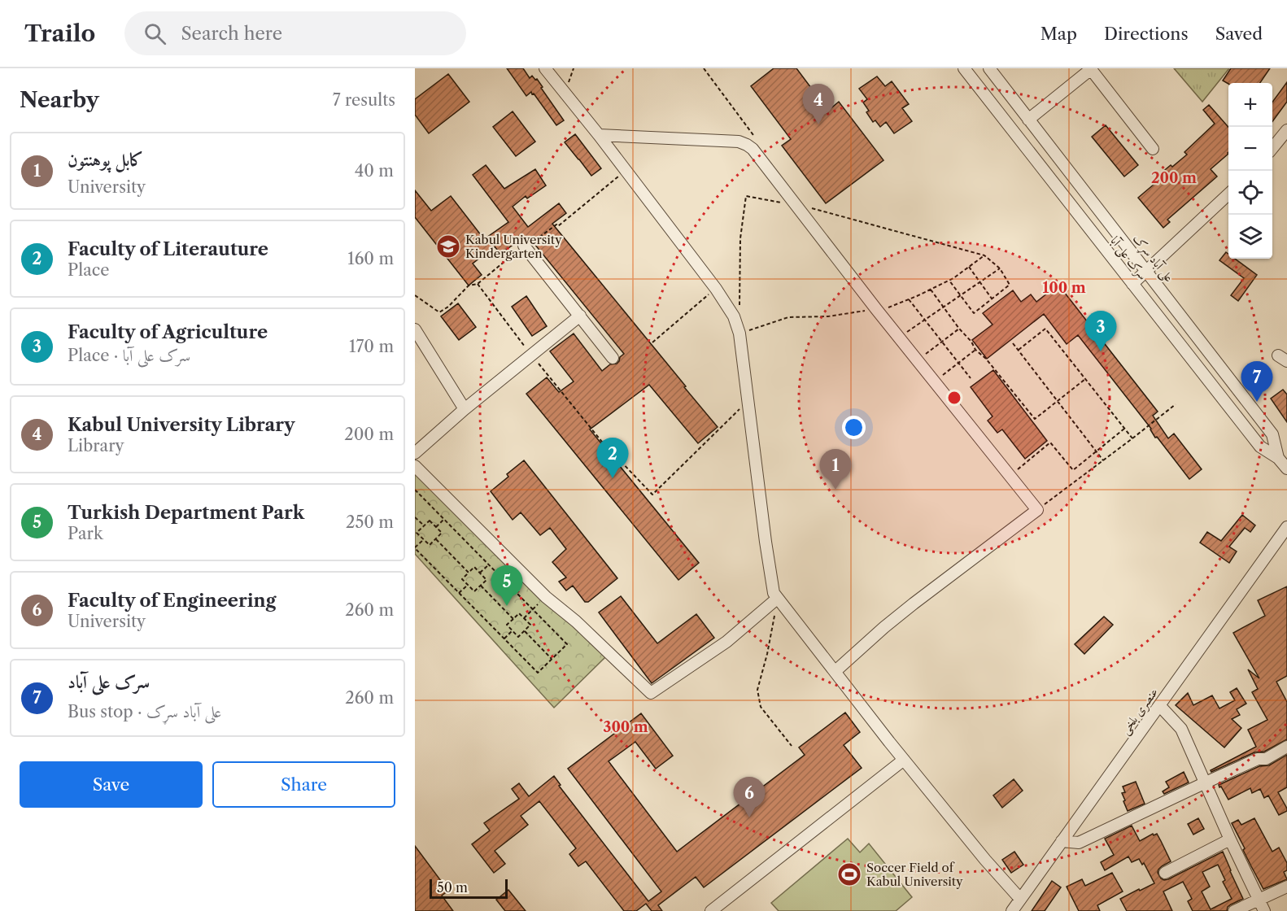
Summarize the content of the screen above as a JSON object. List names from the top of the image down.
{
  "streets": {
    "street": ["سرک علی آبا", "علی آباد سړک", "عنصری بلخی"]
  },
  "crossings": [
    ["سرک علی آبا", "علی آباد سړک"]
  ],
  "places": {
    "school or university": ["Kabul University Kindergarten"],
    "sports": ["Soccer Field of Kabul University"]
  },
  "scale_bar": "50 m",
  "page": {
    "header": "Trailo",
    "search": "Search here",
    "nav": ["Map", "Directions", "Saved"],
    "heading": ["Nearby", "7 results"],
    "map_buttons": ["+", "−"],
    "pins": [
      "4",
      "3",
      "7",
      "2",
      "1",
      "5",
      "6"
    ],
    "list": [
      {
        "mark": "1",
        "name": "کابل پوهنتون",
        "note": "University",
        "value": "40 m"
      },
      {
        "mark": "2",
        "name": "Faculty of Literauture",
        "note": "Place",
        "value": "160 m"
      },
      {
        "mark": "3",
        "name": "Faculty of Agriculture",
        "note": "Place · سرک علی آبا",
        "value": "170 m"
      },
      {
        "mark": "4",
        "name": "Kabul University Library",
        "note": "Library",
        "value": "200 m"
      },
      {
        "mark": "5",
        "name": "Turkish Department Park",
        "note": "Park",
        "value": "250 m"
      },
      {
        "mark": "6",
        "name": "Faculty of Engineering",
        "note": "University",
        "value": "260 m"
      },
      {
        "mark": "7",
        "name": "سرک علی آباد",
        "note": "Bus stop · علی آباد سړک",
        "value": "260 m"
      }
    ],
    "buttons": ["Save", "Share"],
    "scale": "50 m"
  },
  "rings": ["200 m", "100 m", "300 m"]
}
